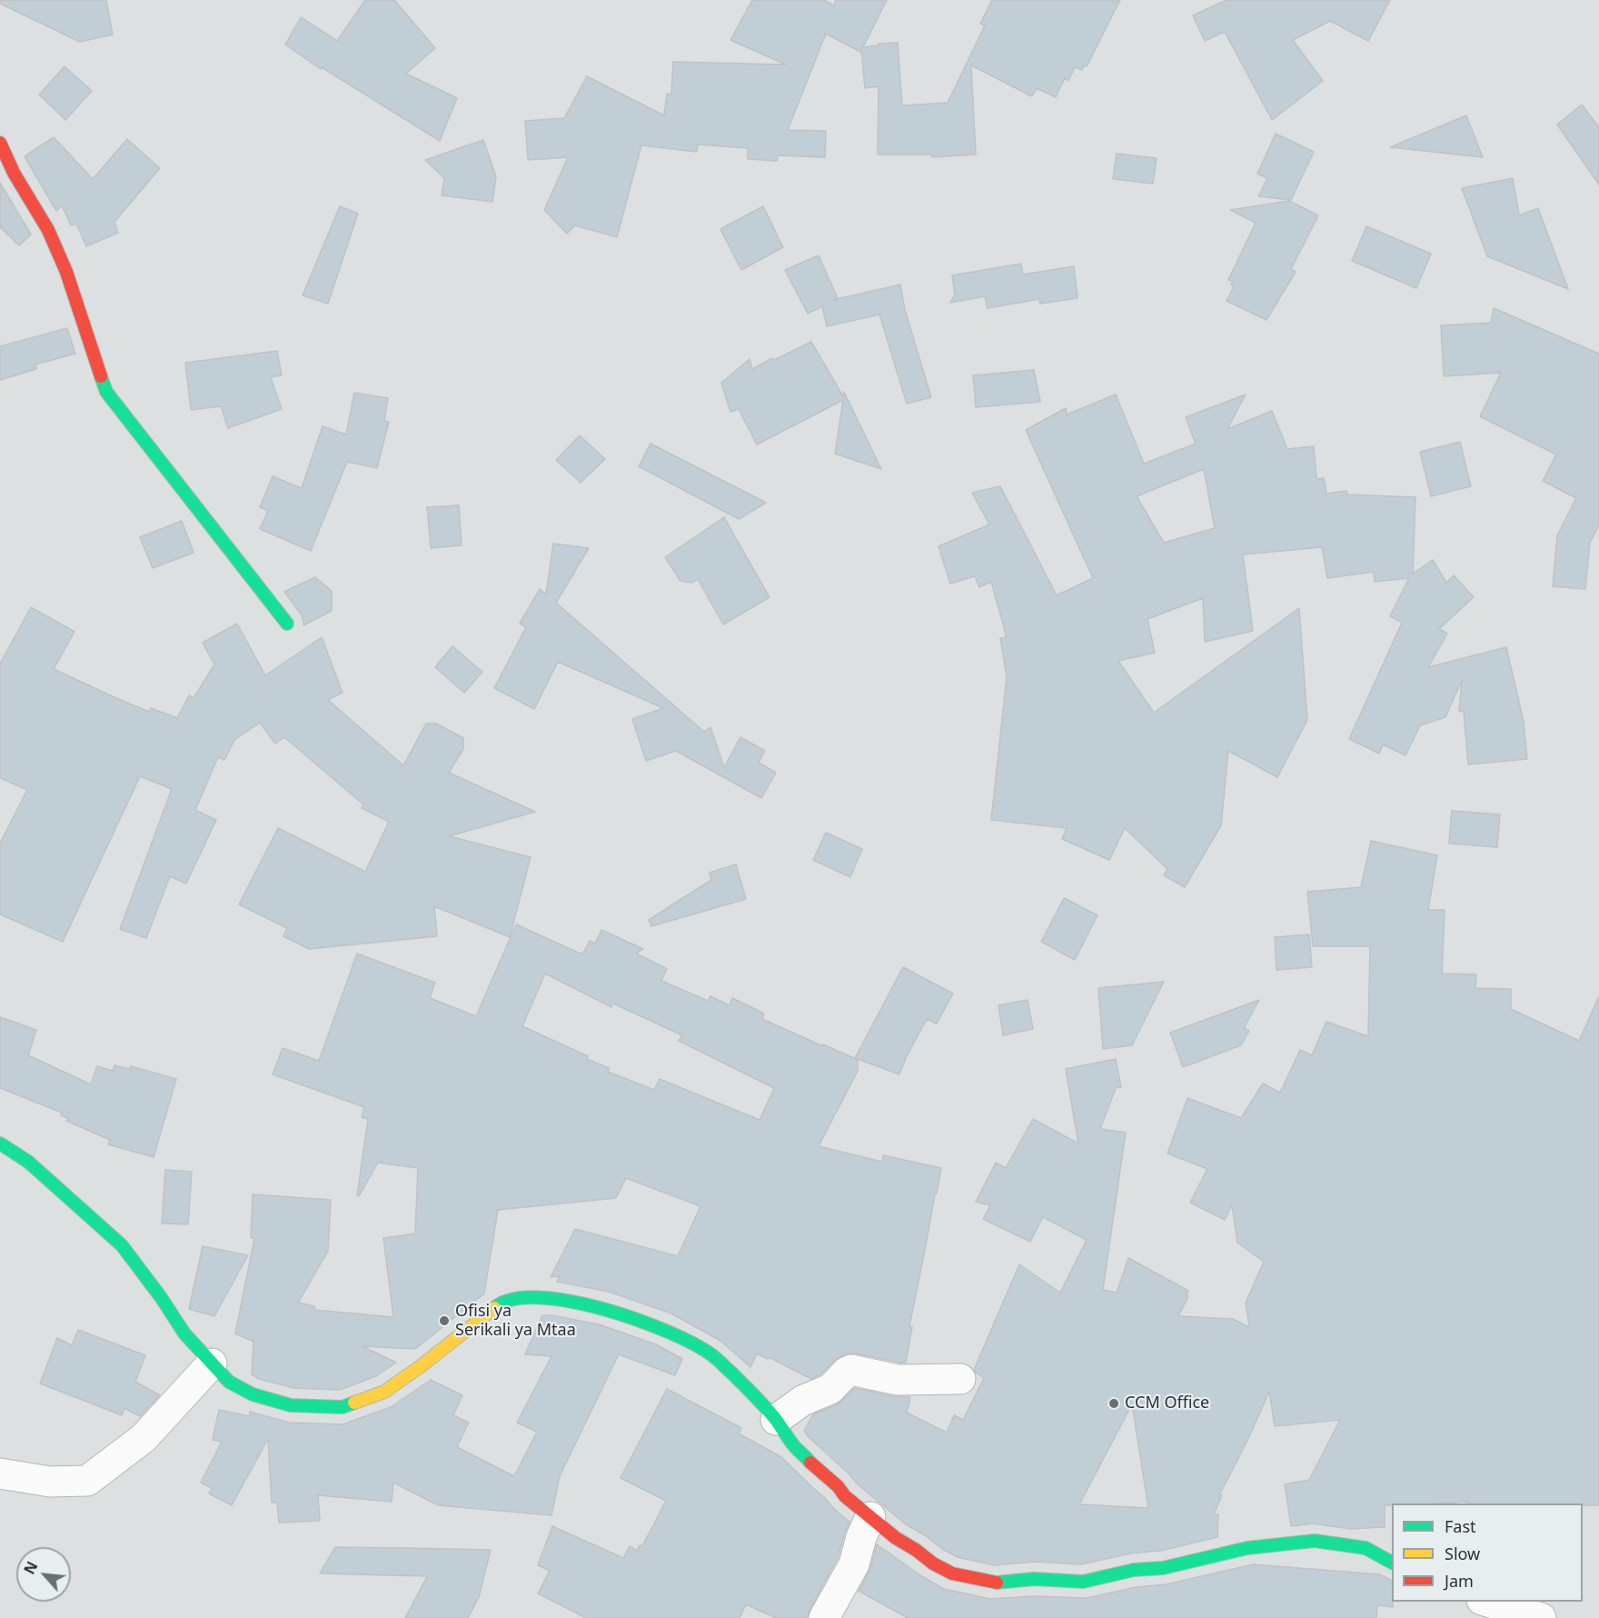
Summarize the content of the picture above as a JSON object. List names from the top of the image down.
{
  "places": ["Ofisi ya Serikali ya Mtaa", "CCM Office"],
  "legend": ["Fast", "Slow", "Jam"],
  "north": "top left"
}
